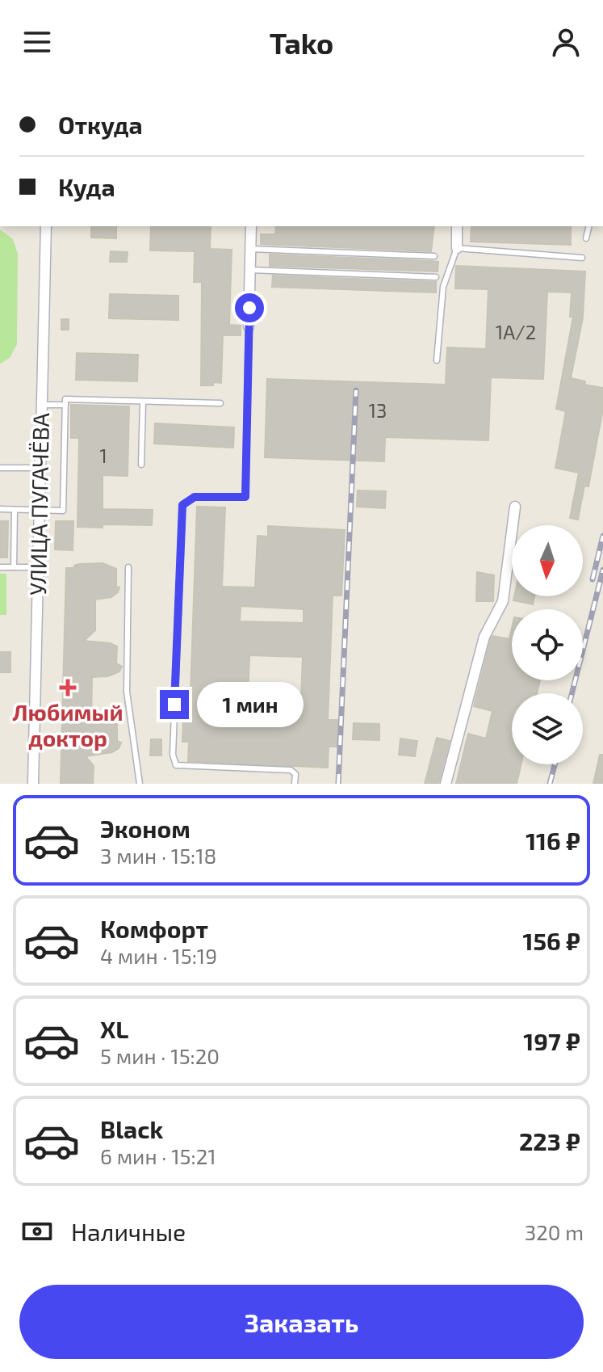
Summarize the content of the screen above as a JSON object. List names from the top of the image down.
{
  "streets": {
    "street": ["УЛИЦА ПУГАЧЁВА"]
  },
  "places": {
    "health": ["Любимый доктор"]
  },
  "house_numbers": ["1А/2", "13", "1"],
  "north": "bottom",
  "page": {
    "header": "Tako",
    "banner": ["Откуда", "Куда"],
    "bubble": "1 мин",
    "list": [
      {
        "name": "Эконом",
        "note": "3 мин · 15:18",
        "value": "116 ₽"
      },
      {
        "name": "Комфорт",
        "note": "4 мин · 15:19",
        "value": "156 ₽"
      },
      {
        "name": "XL",
        "note": "5 мин · 15:20",
        "value": "197 ₽"
      },
      {
        "name": "Black",
        "note": "6 мин · 15:21",
        "value": "223 ₽"
      }
    ],
    "pay": ["Наличные", "320 m"],
    "buttons": "Заказать"
  }
}
